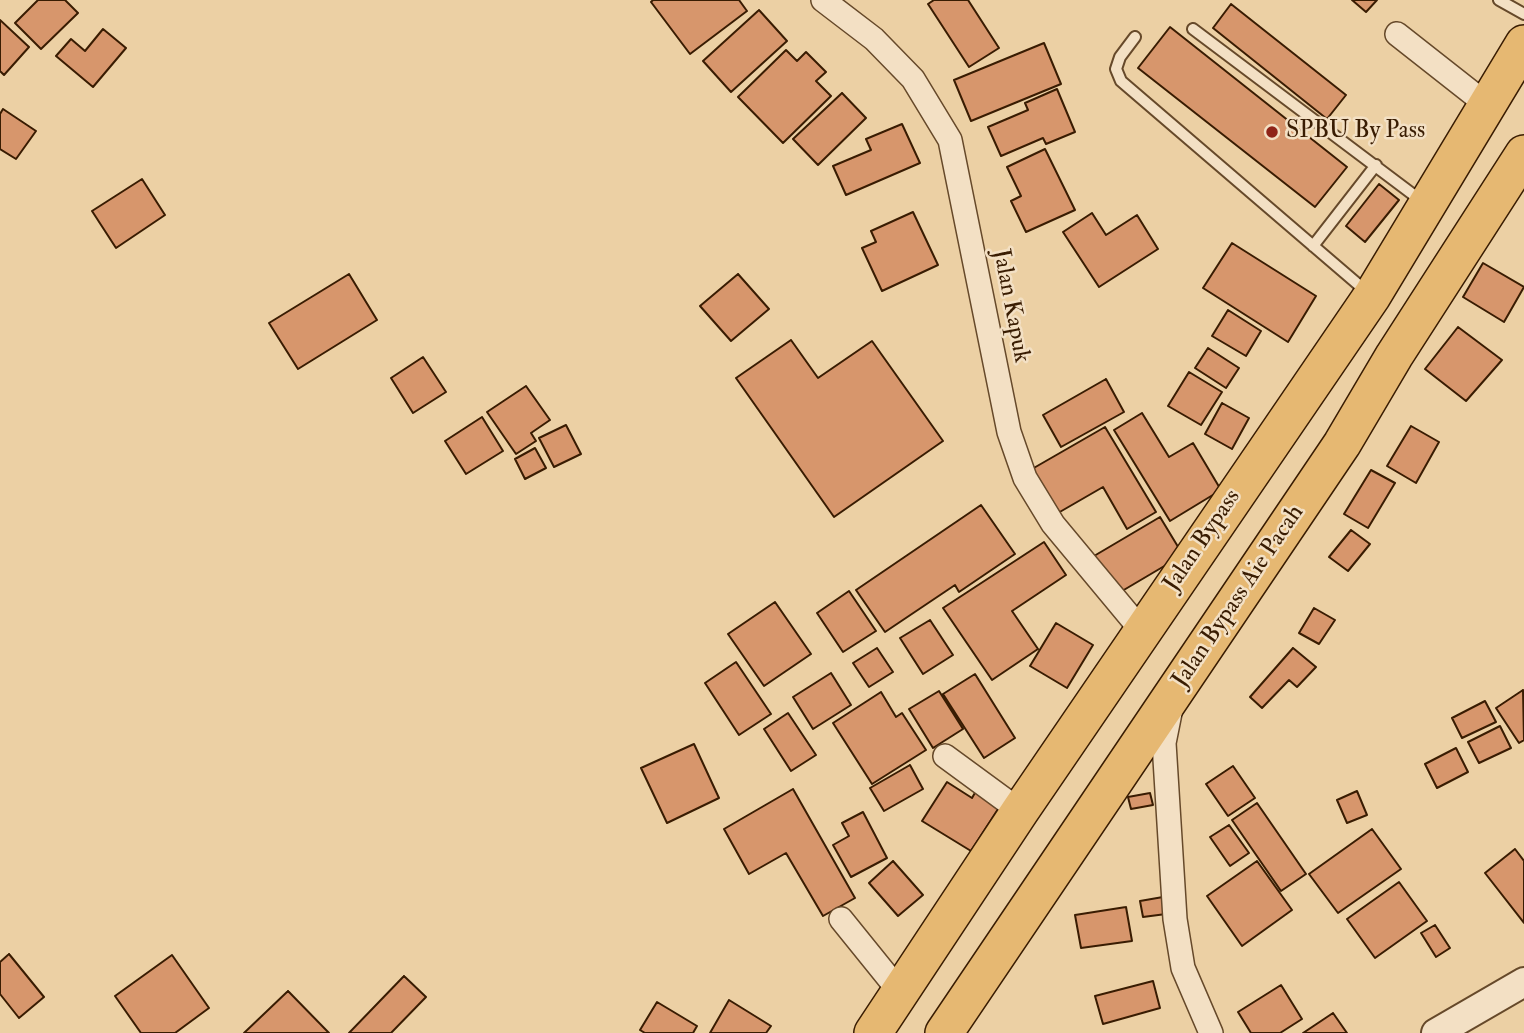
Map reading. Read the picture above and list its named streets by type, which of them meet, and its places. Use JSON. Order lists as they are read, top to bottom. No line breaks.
{"streets":{"highway":["Jalan Bypass","Jalan Bypass Aie Pacah"],"street":["Jalan Kapuk"]},"crossings":[["Jalan Kapuk","Jalan Bypass"]],"places":["SPBU By Pass"]}
